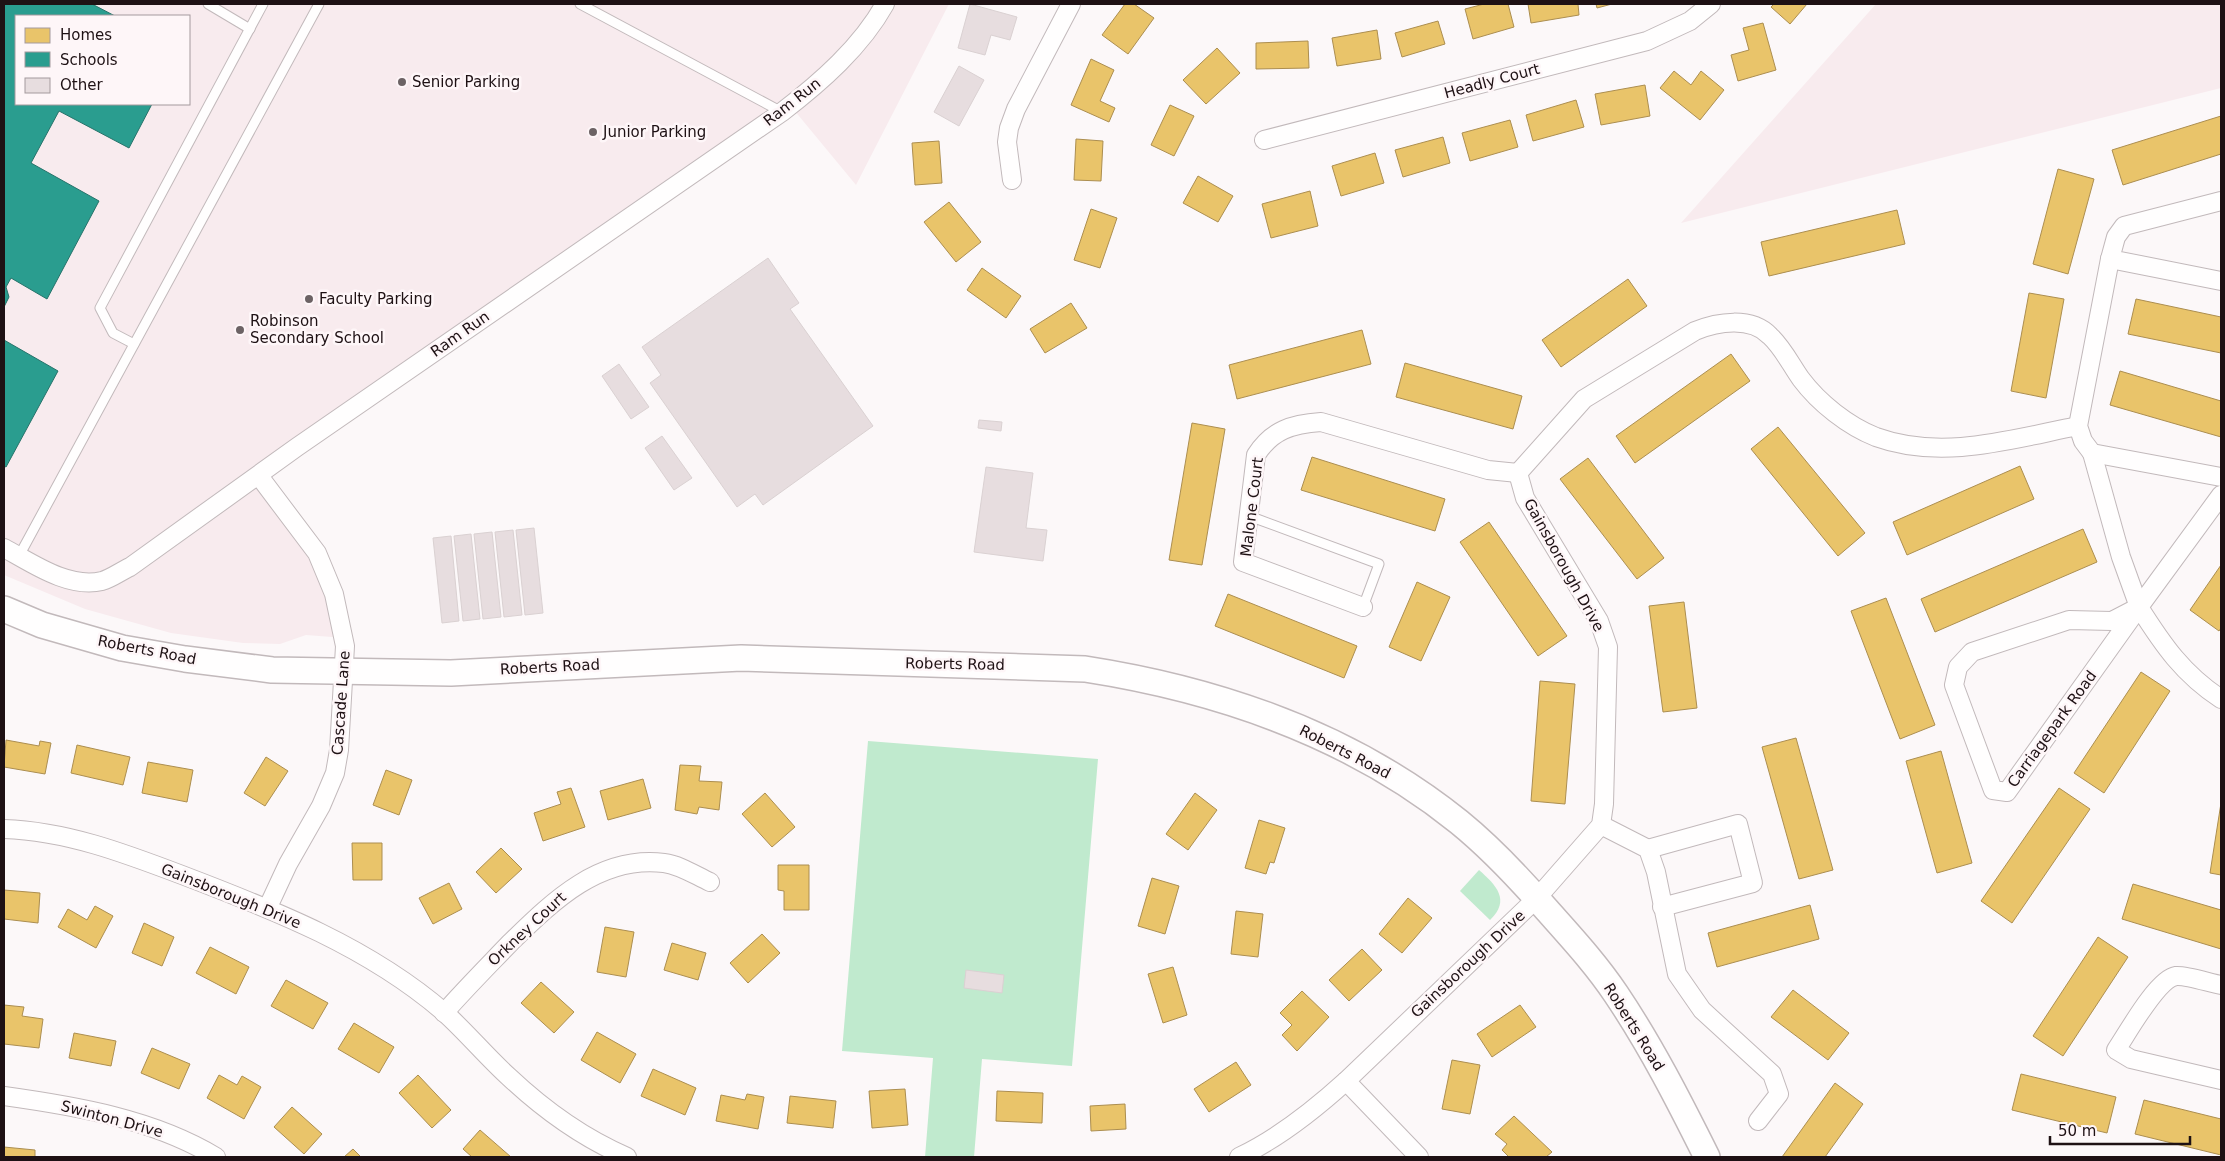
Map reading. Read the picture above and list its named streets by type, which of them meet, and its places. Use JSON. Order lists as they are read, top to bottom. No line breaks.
{"streets":{"main road":["Roberts Road"],"street":["Headly Court","Ram Run","Malone Court","Gainsborough Drive","Cascade Lane","Carriagepark Road","Orkney Court","Swinton Drive"]},"crossings":[["Ram Run","Cascade Lane"],["Malone Court","Gainsborough Drive"],["Gainsborough Drive","Roberts Road"],["Gainsborough Drive","Cascade Lane"],["Gainsborough Drive","Orkney Court"],["Roberts Road","Cascade Lane"]],"places":["Senior Parking","Junior Parking","Faculty Parking","Robinson Secondary School"],"legend":["Homes","Schools","Other"],"scale_bar":"50 m"}
